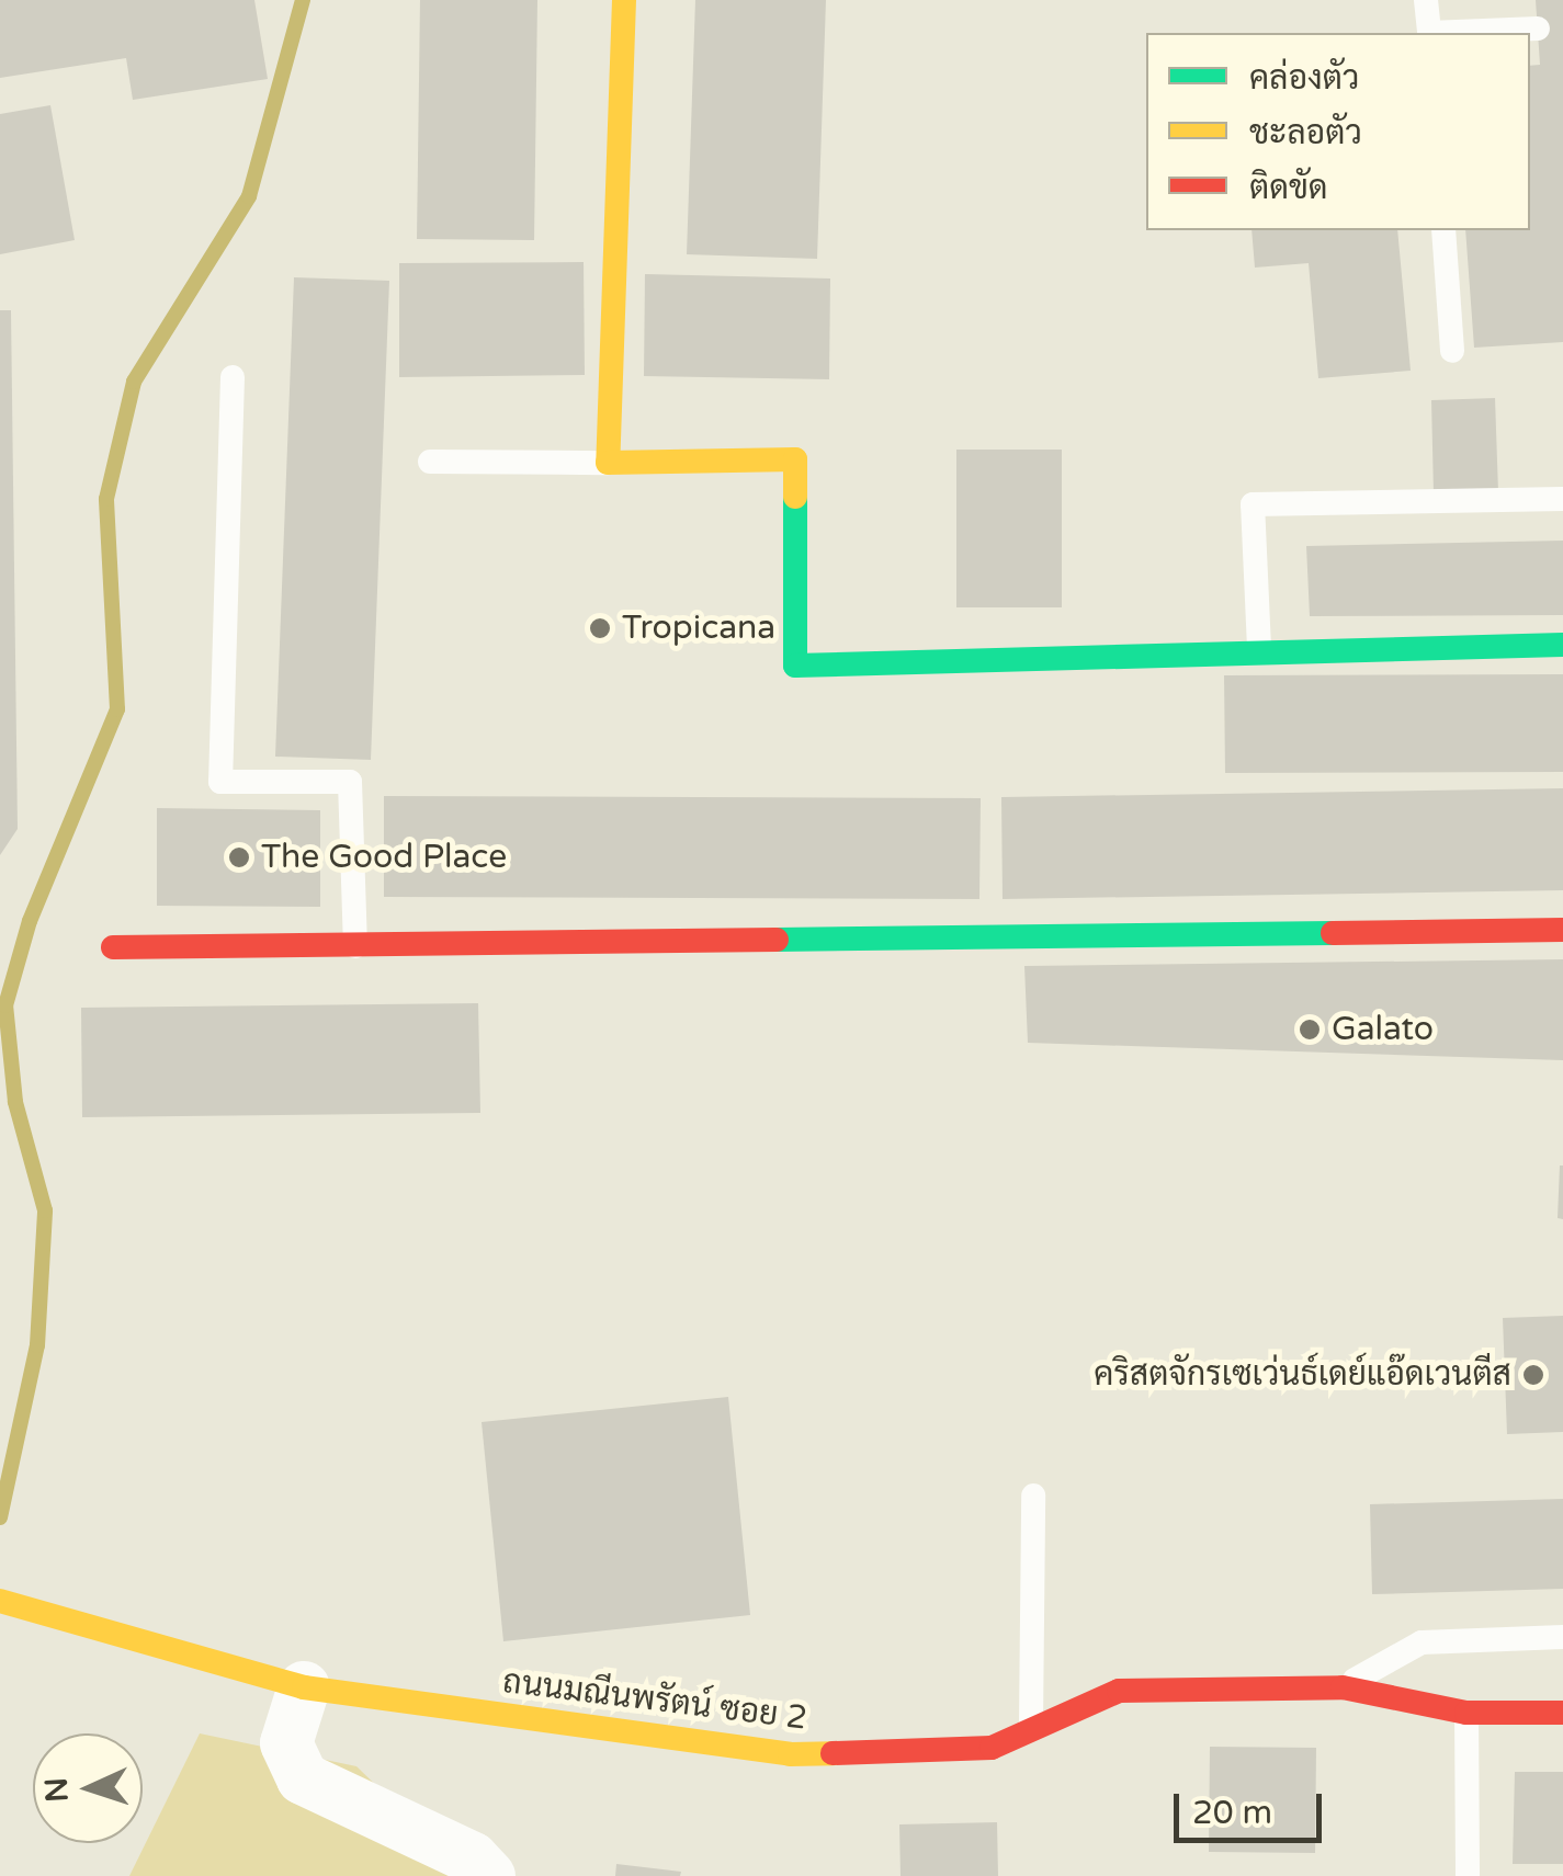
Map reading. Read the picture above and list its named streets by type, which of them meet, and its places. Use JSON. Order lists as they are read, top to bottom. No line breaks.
{"streets":{"street":["ถนนมณีนพรัตน์ ซอย 2"]},"places":["Tropicana","The Good Place","Galato","คริสตจักรเซเว่นธ์เดย์แอ๊ดเวนตีส"],"legend":["คล่องตัว","ชะลอตัว","ติดขัด"],"scale_bar":"20 m","north":"left"}
